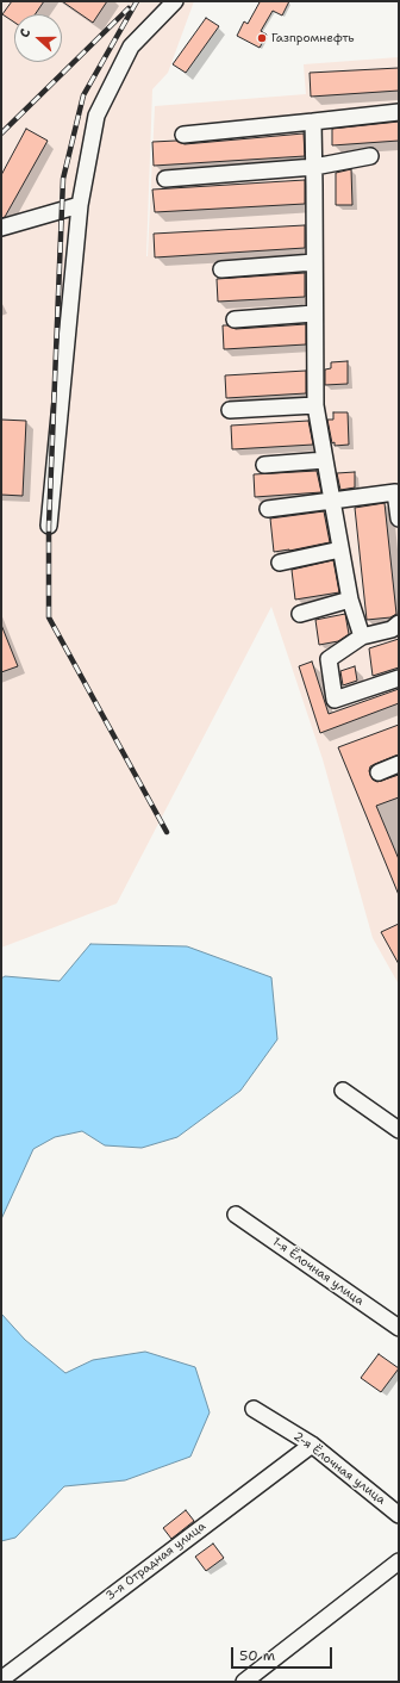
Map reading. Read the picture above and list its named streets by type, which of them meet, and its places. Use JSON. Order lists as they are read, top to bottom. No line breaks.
{"streets":{"street":["1-я Ёлочная улица","2-я Ёлочная улица","3-я Отрадная улица"]},"crossings":[["2-я Ёлочная улица","3-я Отрадная улица"]],"places":["Газпромнефть"],"scale_bar":"50 m","north":"left"}
